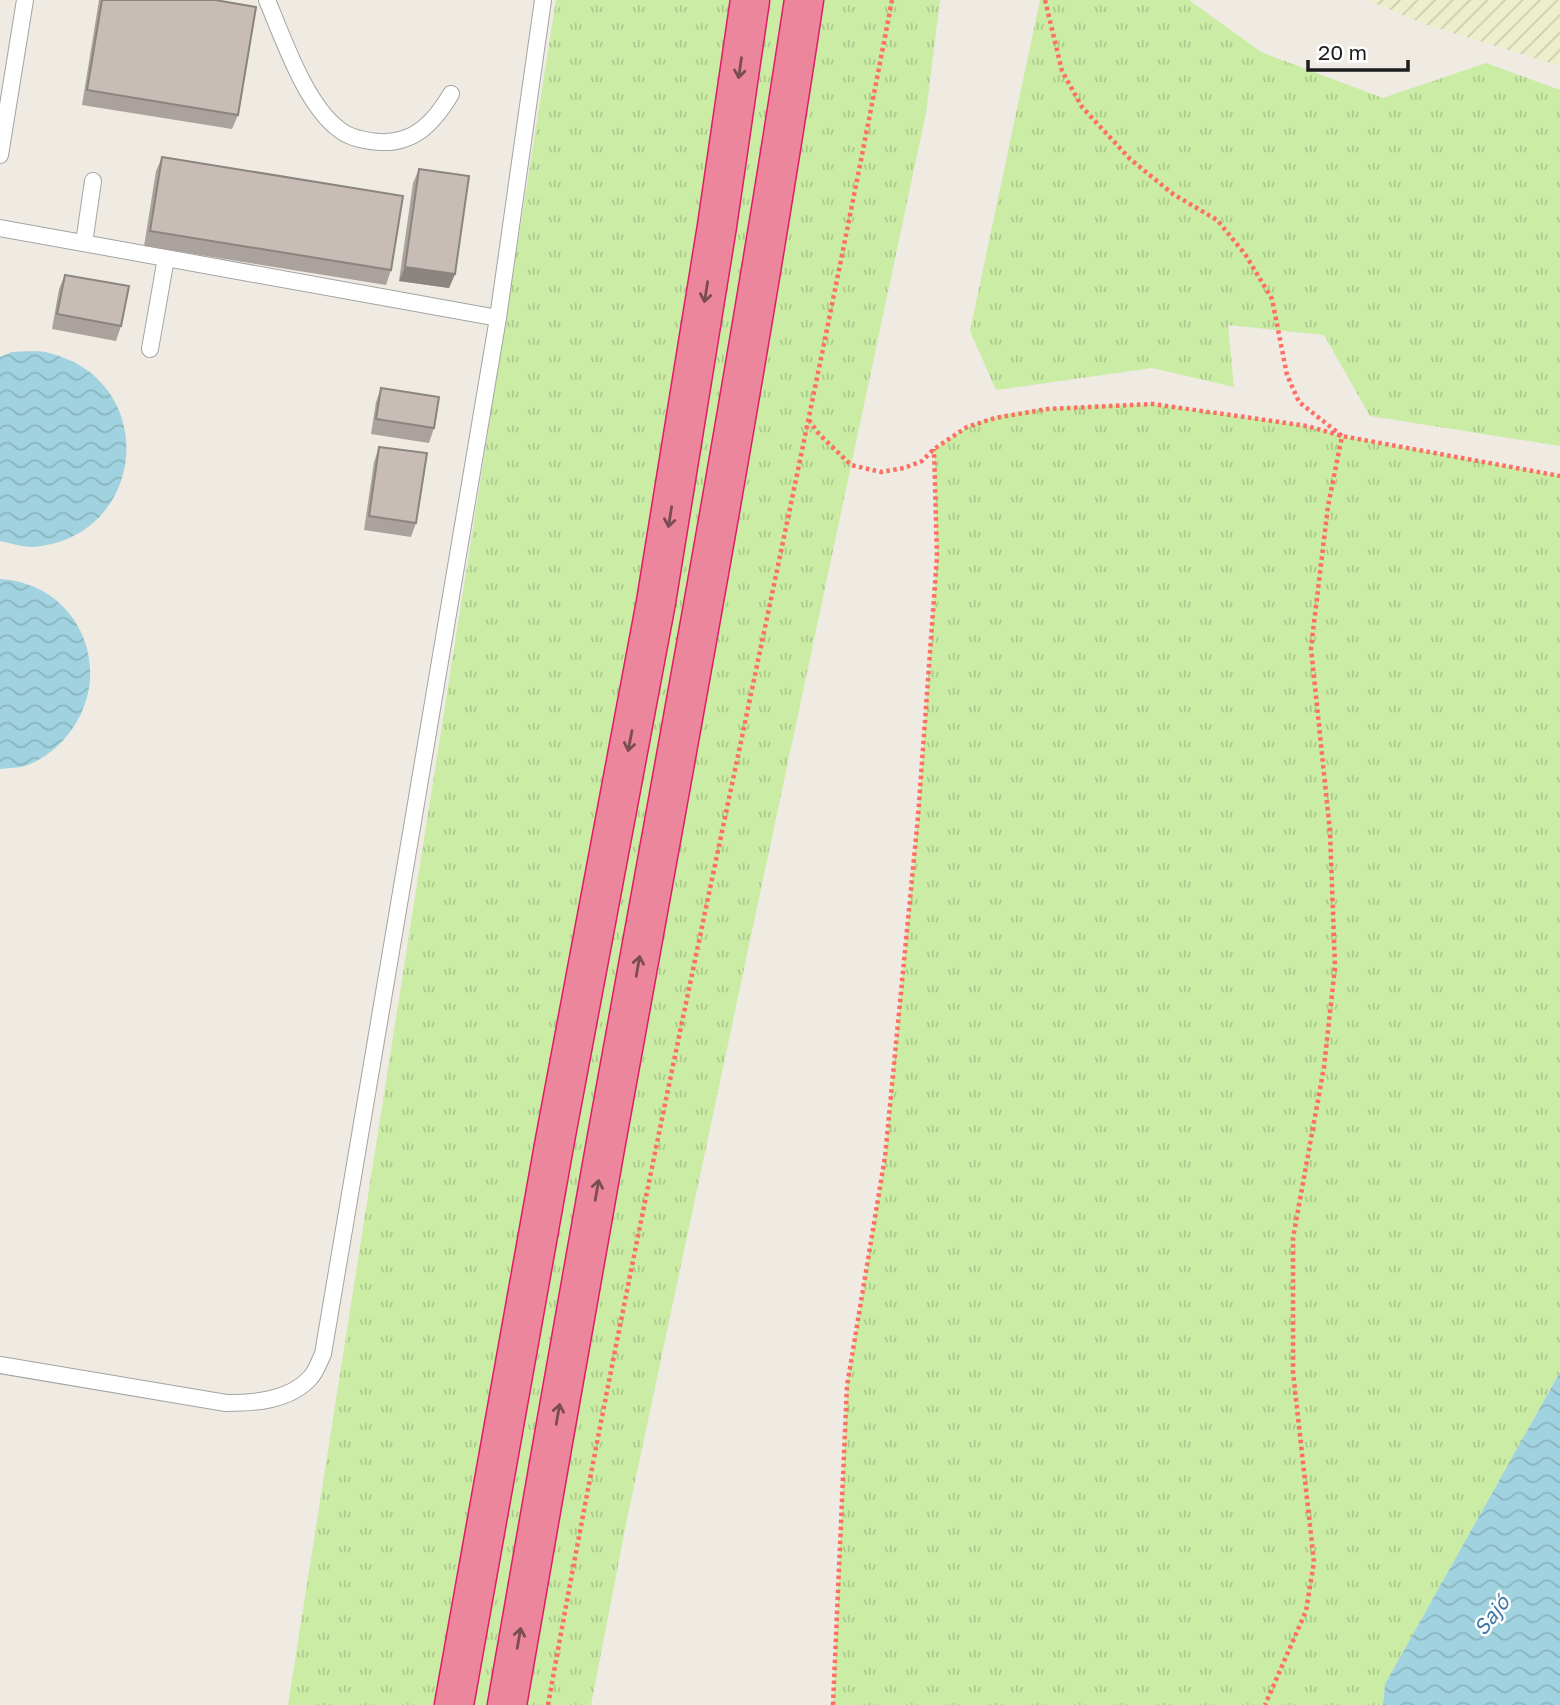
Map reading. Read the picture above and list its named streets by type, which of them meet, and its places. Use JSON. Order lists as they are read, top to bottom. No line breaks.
{"water":["Sajó"],"scale_bar":"20 m"}
